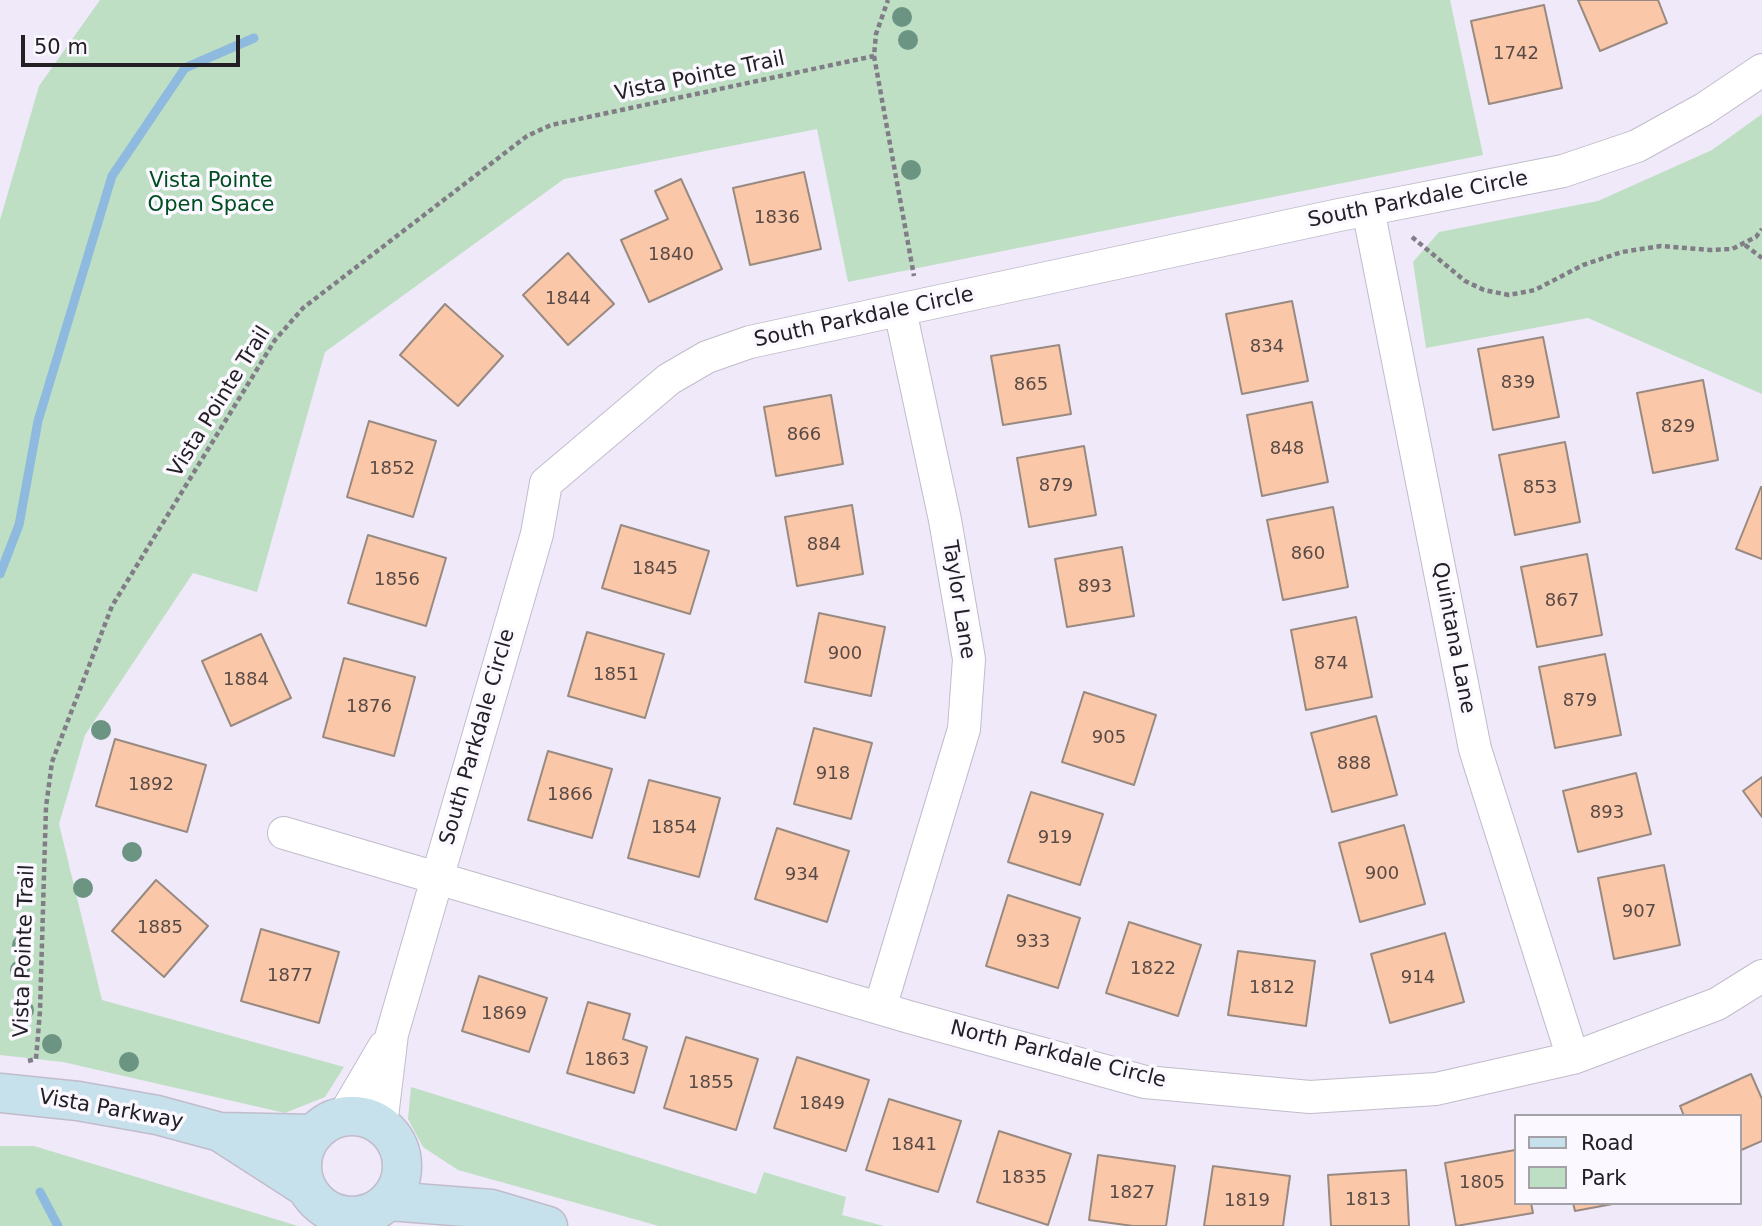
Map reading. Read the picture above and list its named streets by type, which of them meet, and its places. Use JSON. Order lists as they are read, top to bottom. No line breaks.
{"streets":{"street":["South Parkdale Circle","Taylor Lane","Quintana Lane","North Parkdale Circle","Vista Parkway"],"path":["Vista Pointe Trail"]},"crossings":[["South Parkdale Circle","Taylor Lane"],["South Parkdale Circle","Quintana Lane"],["South Parkdale Circle","North Parkdale Circle"],["South Parkdale Circle","Vista Parkway"],["Taylor Lane","North Parkdale Circle"],["Quintana Lane","North Parkdale Circle"]],"parks":["Vista Pointe Open Space"],"house_numbers":["1742","1836","1840","1844","834","839","865","829","866","848","1852","879","853","884","860","1845","1856","893","867","900","874","1851","1884","879","1876","905","888","918","1892","1866","893","1854","919","900","934","907","1885","933","1822","1877","914","1812","1869","1863","1855","1849","1841","1835","1805","1827","1813","1819"],"legend":["Road","Park"],"scale_bar":"50 m"}
